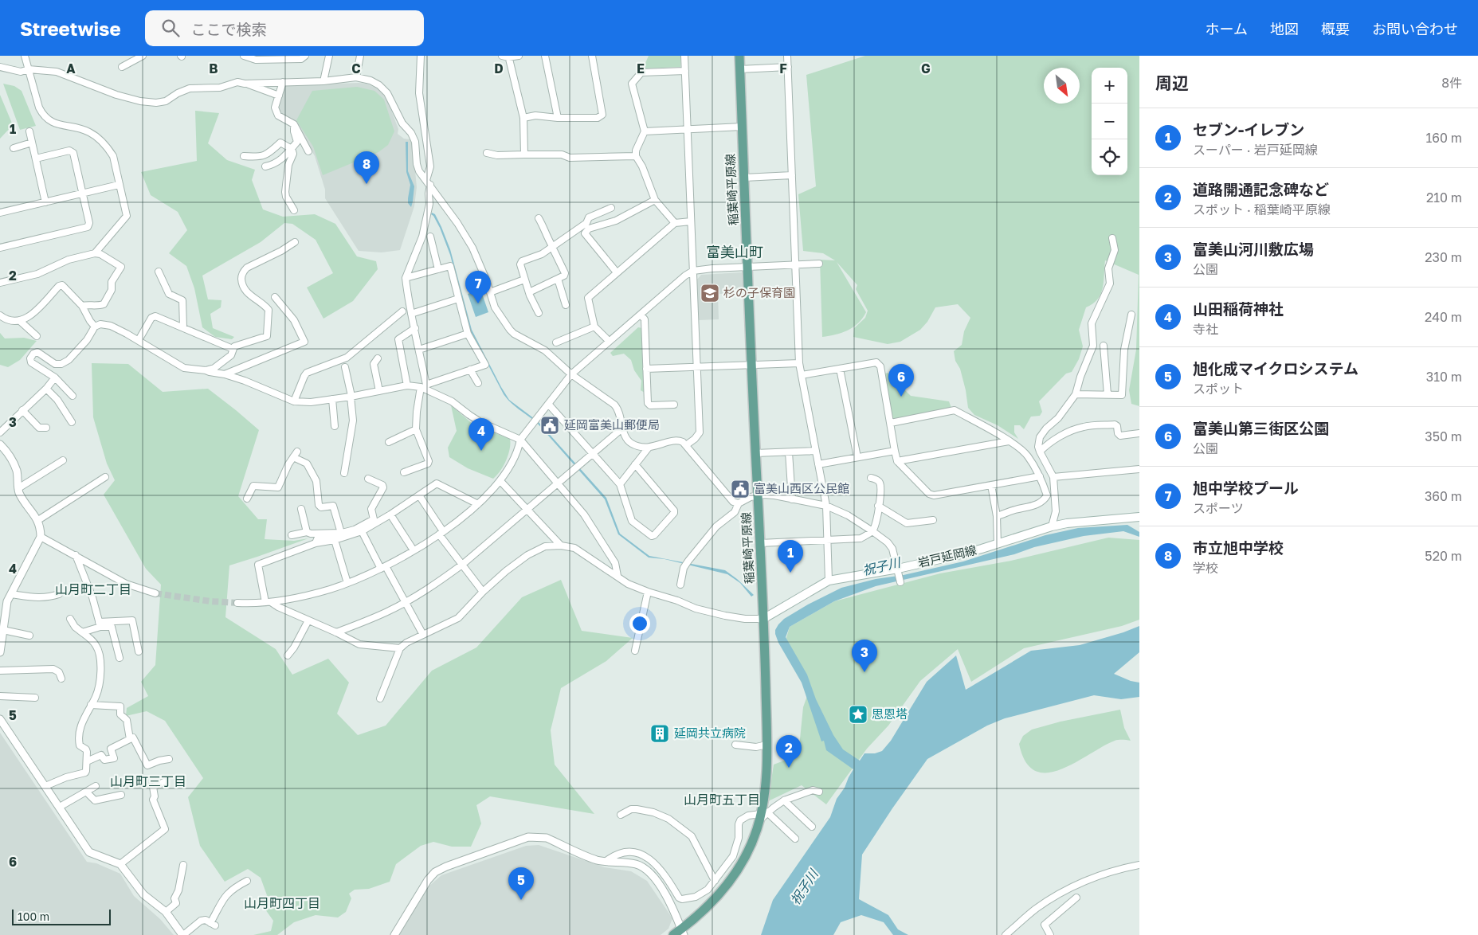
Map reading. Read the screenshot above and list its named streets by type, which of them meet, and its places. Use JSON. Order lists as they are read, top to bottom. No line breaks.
{"streets":{"main road":["稲葉崎平原線","岩戸延岡線"]},"crossings":[["稲葉崎平原線","岩戸延岡線"]],"districts":["富美山町","山月町二丁目","山月町三丁目","山月町五丁目","山月町四丁目"],"water":["祝子川"],"places":{"school or university":["杉の子保育園"],"public building":["延岡富美山郵便局","富美山西区公民館"],"place":["思恩塔"],"building":["延岡共立病院"]},"scale_bar":"100 m","north":"bottom right","page":{"header":"Streetwise","search":"ここで検索","nav":["ホーム","地図","概要","お問い合わせ"],"heading":["周辺","8件"],"map_buttons":["+","−"],"list":[{"mark":"1","name":"セブン-イレブン","note":"スーパー · 岩戸延岡線","value":"160 m"},{"mark":"2","name":"道路開通記念碑など","note":"スポット · 稲葉崎平原線","value":"210 m"},{"mark":"3","name":"富美山河川敷広場","note":"公園","value":"230 m"},{"mark":"4","name":"山田稲荷神社","note":"寺社","value":"240 m"},{"mark":"5","name":"旭化成マイクロシステム","note":"スポット","value":"310 m"},{"mark":"6","name":"富美山第三街区公園","note":"公園","value":"350 m"},{"mark":"7","name":"旭中学校プール","note":"スポーツ","value":"360 m"},{"mark":"8","name":"市立旭中学校","note":"学校","value":"520 m"}],"pins":["8","7","6","4","1","3","2","5"],"scale":"100 m"},"grid":{"columns":["A","B","C","D","E","F","G"],"rows":["1","2","3","4","5","6"]}}
